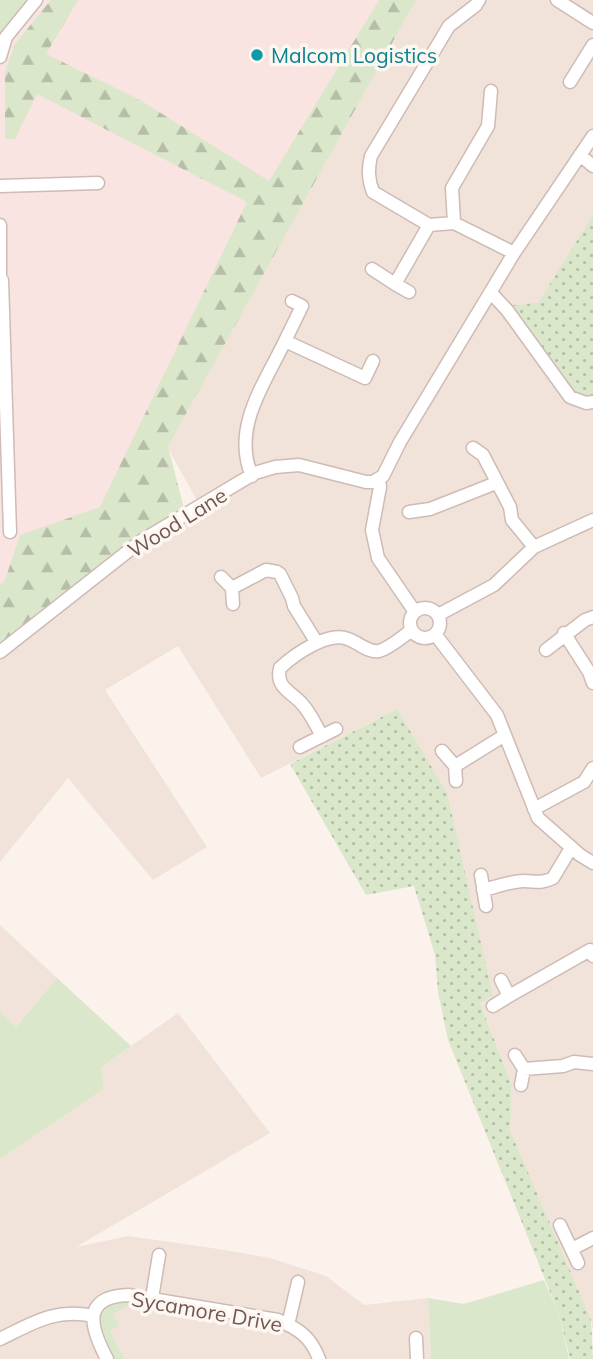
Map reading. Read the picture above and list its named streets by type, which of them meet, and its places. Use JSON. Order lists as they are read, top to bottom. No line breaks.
{"streets":{"street":["Wood Lane","Sycamore Drive"]},"places":["Malcom Logistics"]}
